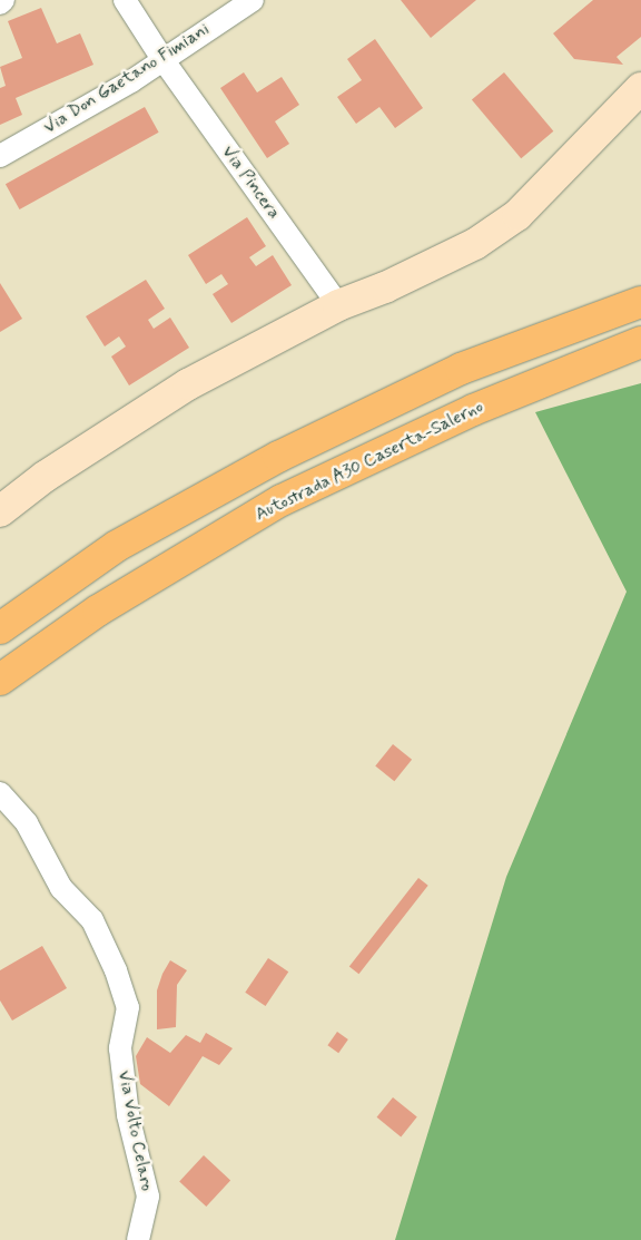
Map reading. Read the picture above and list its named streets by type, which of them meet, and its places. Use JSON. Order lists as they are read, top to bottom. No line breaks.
{"streets":{"highway":["Autostrada A30 Caserta-Salerno"],"street":["Via Don Gaetano Fimiani","Via Pincera","Via Volto Celaro"]},"crossings":[["Via Don Gaetano Fimiani","Via Pincera"]]}
